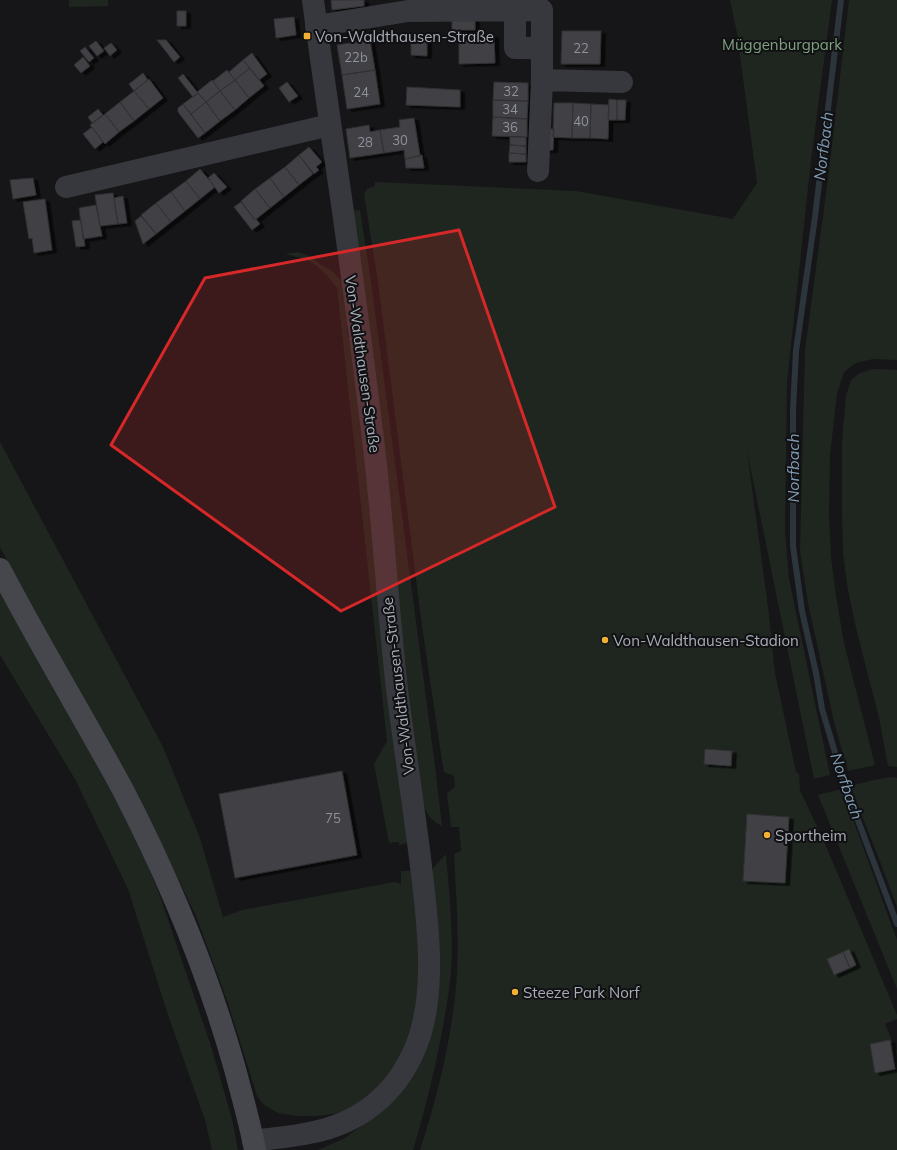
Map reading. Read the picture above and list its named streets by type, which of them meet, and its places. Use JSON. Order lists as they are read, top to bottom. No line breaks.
{"streets":{"street":["Von-Waldthausen-Straße"]},"water":["Norfbach"],"parks":["Müggenburgpark"],"places":{"transit":["Von-Waldthausen-Straße"],"other":["Von-Waldthausen-Stadion","Sportheim","Steeze Park Norf"]},"house_numbers":["22","22b","32","24","34","40","36","30","28","75"]}
